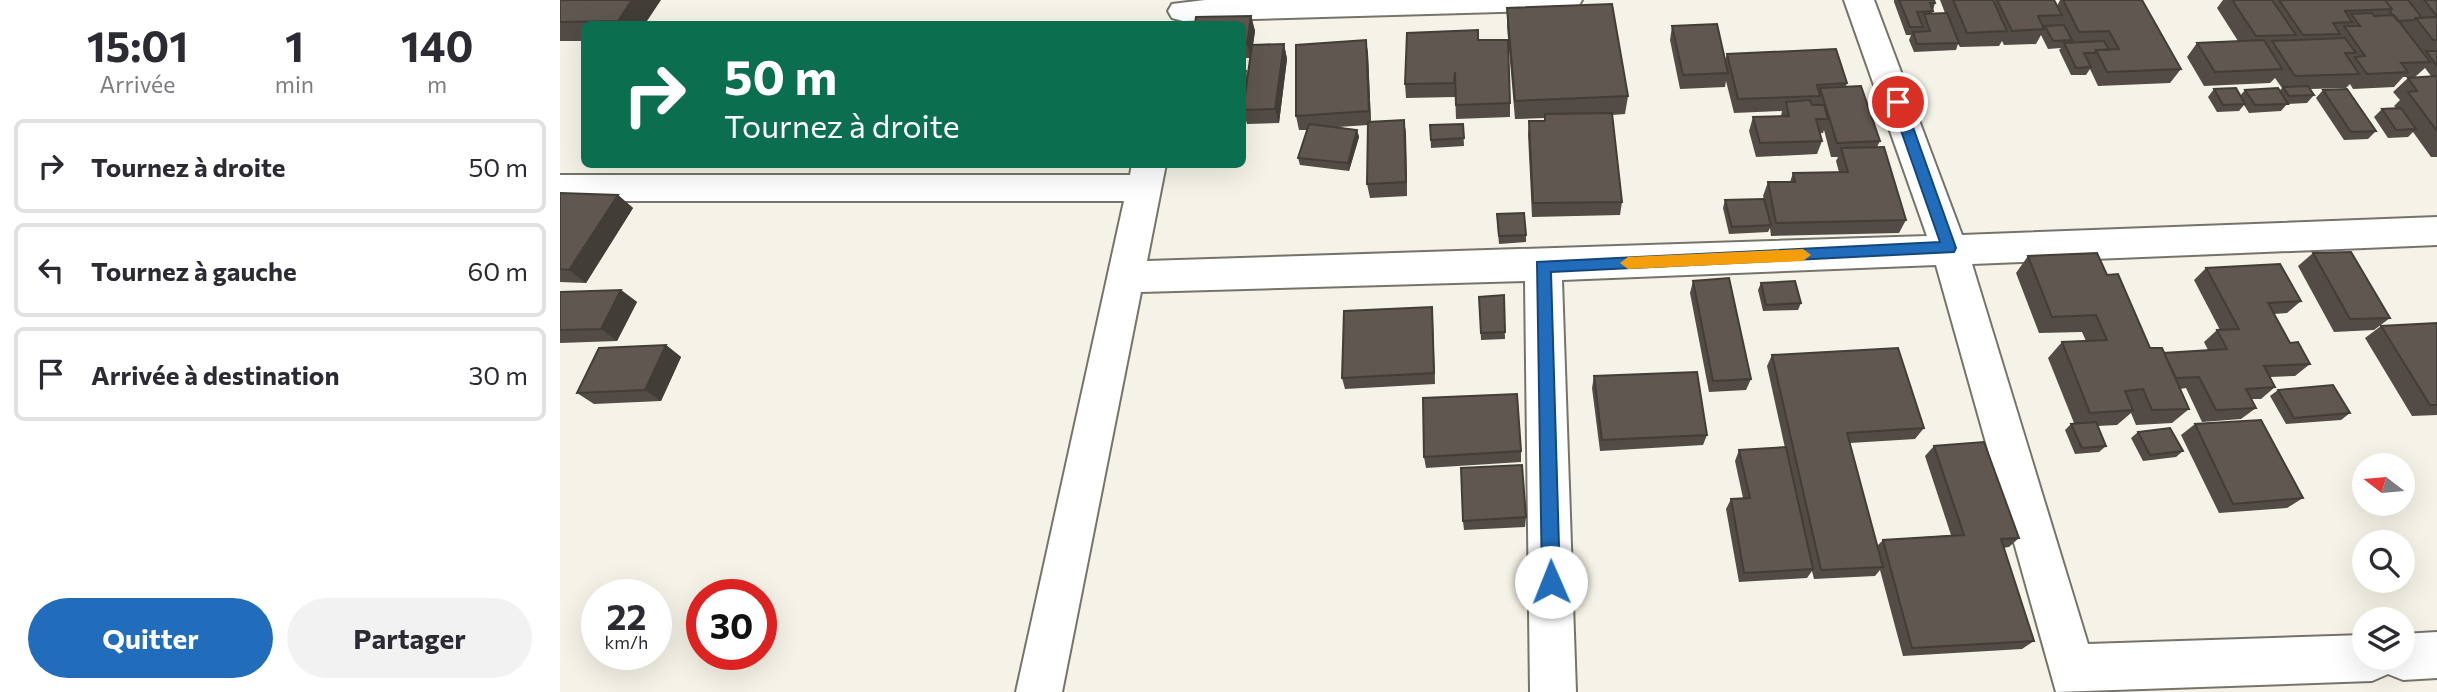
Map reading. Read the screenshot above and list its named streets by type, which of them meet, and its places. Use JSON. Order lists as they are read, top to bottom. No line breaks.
{"north":"left","page":{"eta":["15:01","Arrivée","1","min","140","m"],"turn":["50 m","Tournez à droite"],"list":[{"name":"Tournez à droite","value":"50 m"},{"name":"Tournez à gauche","value":"60 m"},{"name":"Arrivée à destination","value":"30 m"}],"speed":"22 km/h","limit":"30","buttons":["Quitter","Partager"]}}
